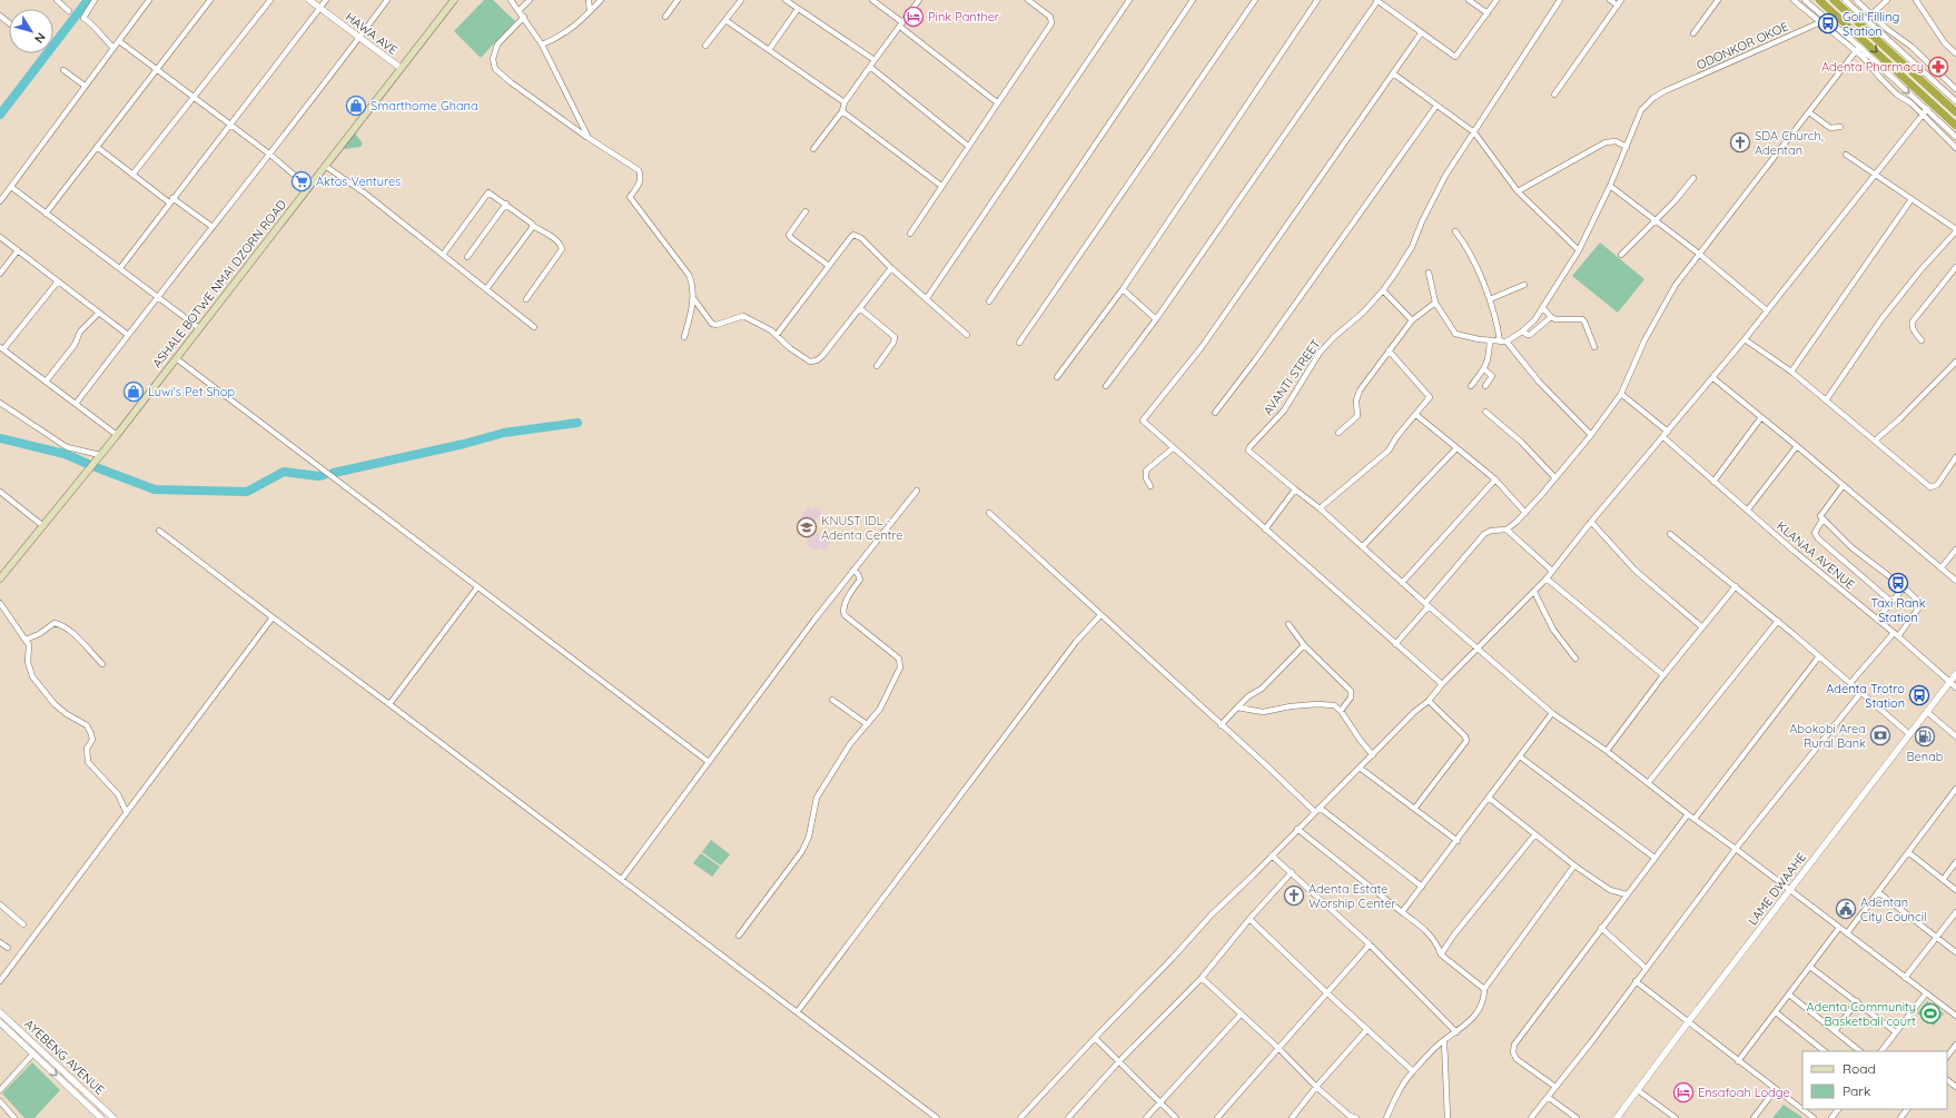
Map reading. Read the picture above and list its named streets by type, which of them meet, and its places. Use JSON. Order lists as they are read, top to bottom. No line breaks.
{"streets":{"main road":["ASHALE BOTWE NMAI DZORN ROAD"],"street":["HAWA AVE","ODONKOR OKOE","AVANTI STREET","KLANAA AVENUE","LAME DWAAHE","AYEBENG AVENUE"]},"crossings":[["HAWA AVE","ASHALE BOTWE NMAI DZORN ROAD"],["AVANTI STREET","LAME DWAAHE"],["KLANAA AVENUE","LAME DWAAHE"]],"places":{"hotel":["Pink Panther","Ensafoah Lodge"],"bus stop":["Goil Filling Station","Taxi Rank Station","Adenta Trotro Station"],"pharmacy":["Adenta Pharmacy"],"shop":["Smarthome Ghana","Luwi's Pet Shop"],"church":["SDA Church, Adentan","Adenta Estate Worship Center"],"supermarket":["Aktos Ventures"],"school or university":["KNUST IDL - Adenta Centre"],"bank":["Abokobi Area Rural Bank"],"fuel station":["Benab"],"public building":["Adentan City Council"],"sports":["Adenta Community Basketball court"]},"legend":["Road","Park"],"north":"bottom right"}
